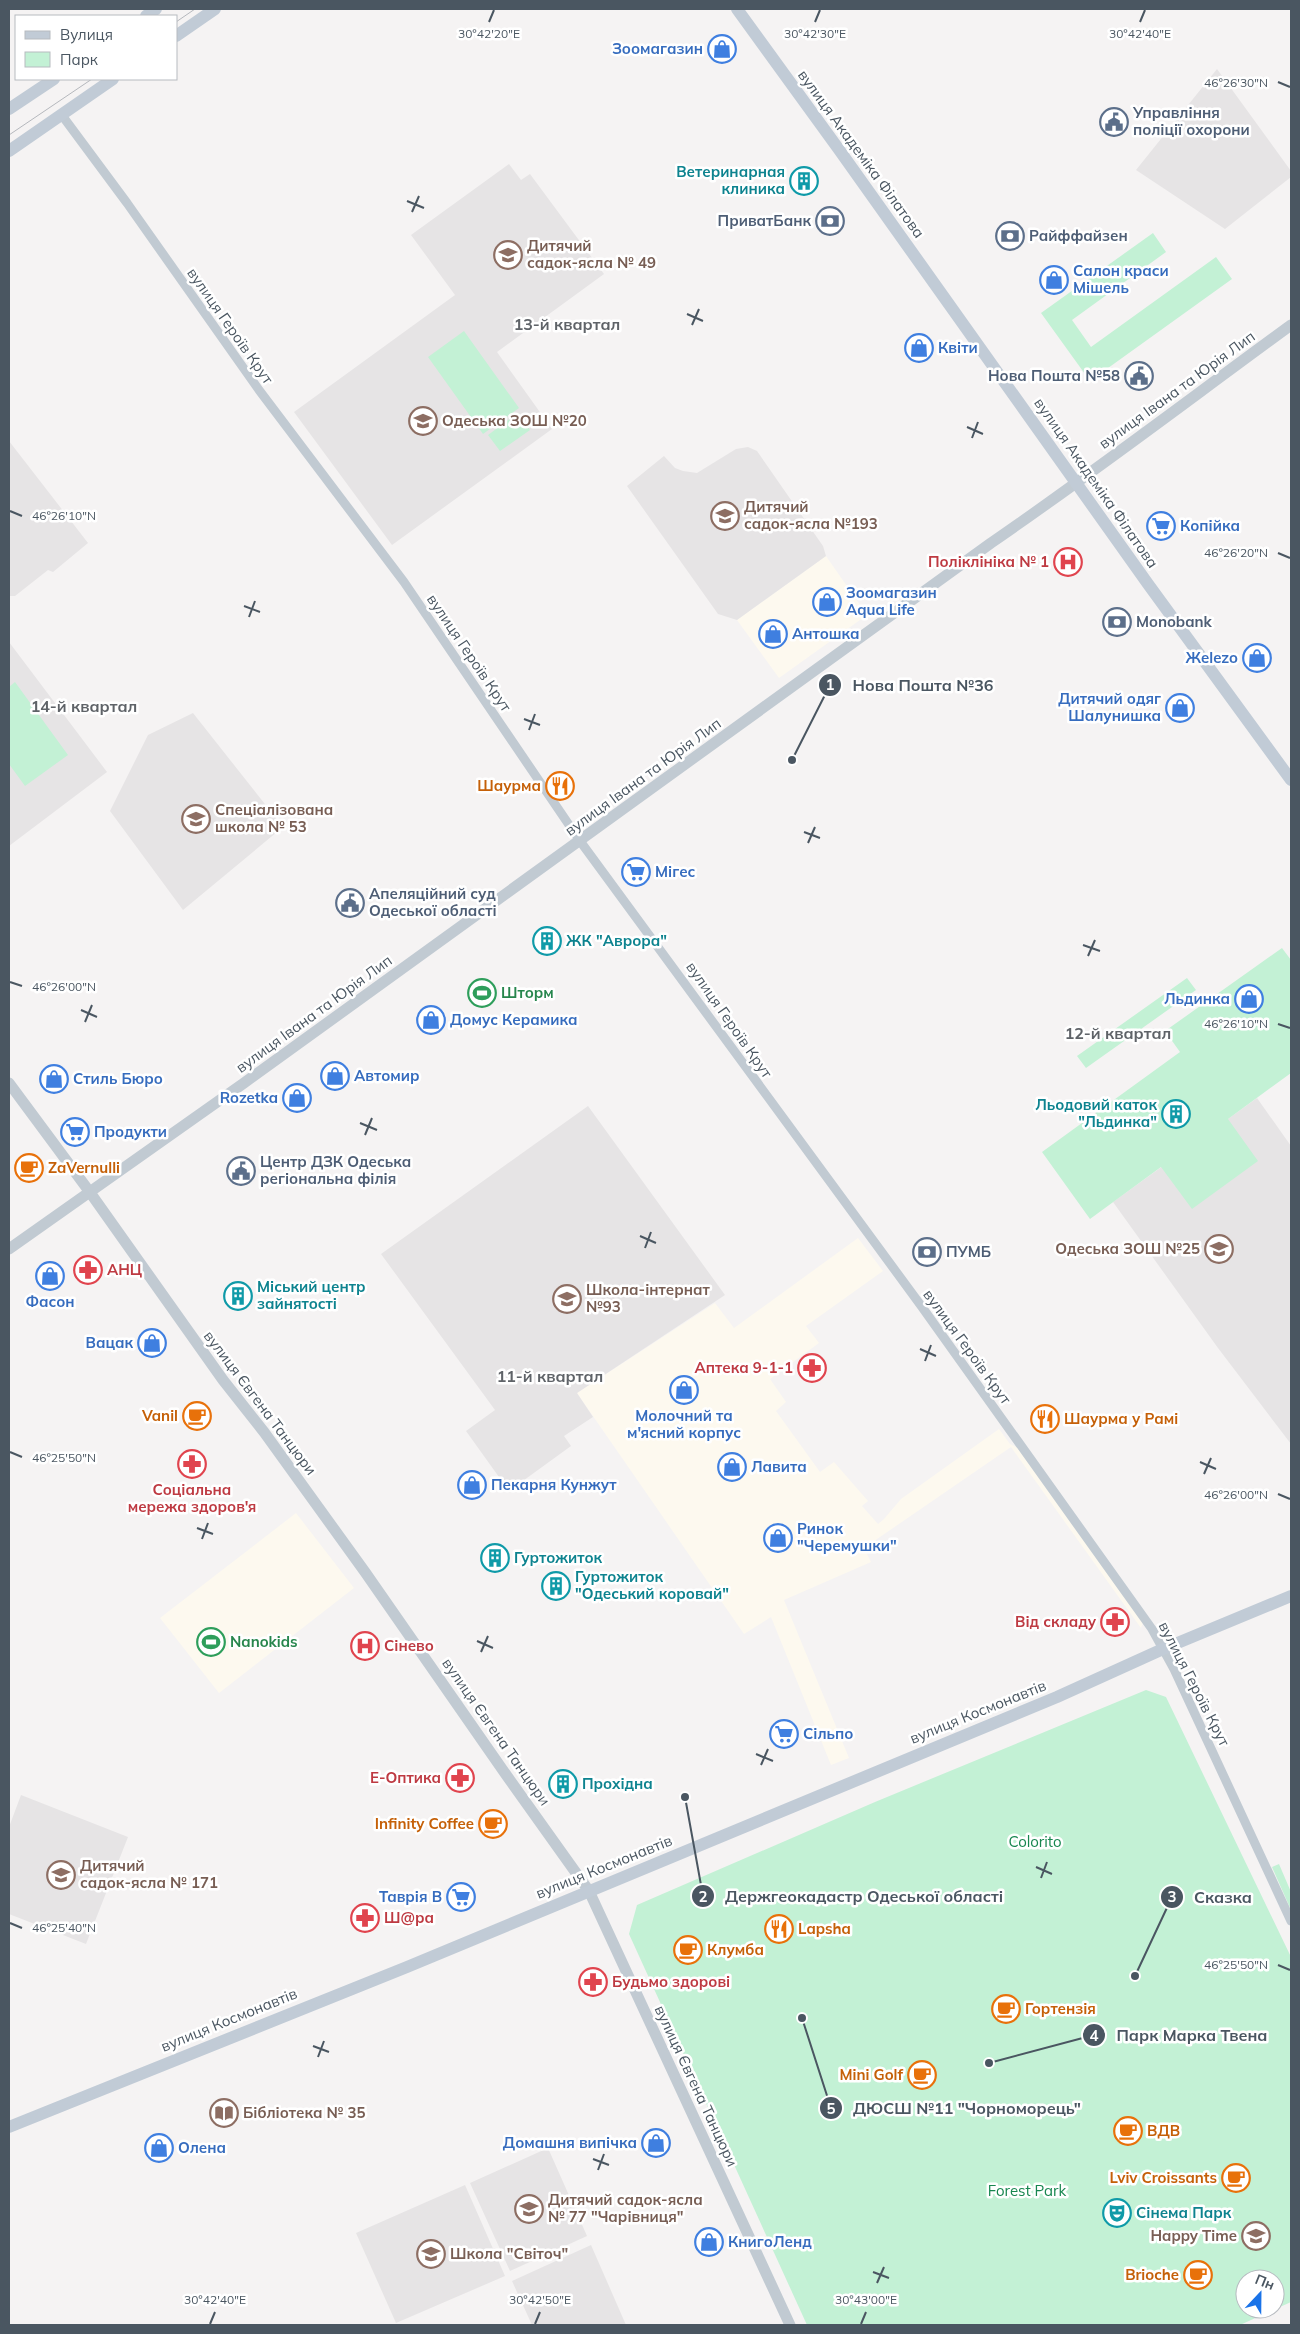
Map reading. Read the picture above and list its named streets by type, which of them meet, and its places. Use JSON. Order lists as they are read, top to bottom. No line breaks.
{"streets":{"main road":["вулиця Академіка Філатова","вулиця Космонавтів"],"street":["вулиця Героїв Крут","вулиця Івана та Юрія Лип","вулиця Євгена Танцюри"]},"crossings":[["вулиця Академіка Філатова","вулиця Івана та Юрія Лип"],["вулиця Героїв Крут","вулиця Івана та Юрія Лип"],["вулиця Героїв Крут","вулиця Космонавтів"],["вулиця Івана та Юрія Лип","вулиця Євгена Танцюри"],["вулиця Євгена Танцюри","вулиця Космонавтів"]],"districts":["13-й квартал","14-й квартал","12-й квартал","11-й квартал"],"parks":["Colorito","Forest Park"],"places":{"shop":["Зоомагазин","Салон краси Мішель","Квіти","Зоомагазин Aqua Life","Антошка","Жelezo","Дитячий одяг Шалунишка","Льдинка","Домус Керамика","Автомир","Стиль Бюро","Rozetka","Фасон","Вацак","Молочний та м'ясний корпус","Лавита","Пекарня Кунжут","Ринок \"Черемушки\"","Домашня випічка","Олена","КнигоЛенд"],"public building":["Управління поліції охорони","Нова Пошта №58","Апеляційний суд Одеської області","Центр ДЗК Одеська регіональна філія"],"building":["Ветеринарная клиника","ЖК \"Аврора\"","Льодовий каток \"Льдинка\"","Міський центр зайнятості","Гуртожиток","Гуртожиток \"Одеський коровай\"","Прохідна"],"bank":["ПриватБанк","Райффайзен","Monobank","ПУМБ"],"school or university":["Дитячий садок-ясла № 49","Одеська ЗОШ №20","Дитячий садок-ясла №193","Спеціалізована школа № 53","Одеська ЗОШ №25","Школа-інтернат №93","Дитячий садок-ясла № 171","Дитячий садок-ясла № 77 \"Чарівниця\"","Happy Time","Школа \"Світоч\""],"supermarket":["Копійка","Мігес","Продукти","Сільпо","Таврія В"],"hospital":["Поліклініка № 1","Сінево"],"other":["Нова Пошта №36","Держгеокадастр Одеської області","Сказка","ДЮСШ №11 \"Чорноморець\"","Парк Марка Твена"],"restaurant":["Шаурма","Шаурма у Рамi","Lapsha"],"sports":["Шторм","Nanokids"],"cafe":["ZaVernulli","Vanil","Infinity Coffee","Клумба","Гортензія","Mini Golf","ВДВ","Lviv Croissants","Brioche"],"pharmacy":["АНЦ","Аптека 9-1-1","Соціальна мережа здоров'я","Від складу","Е-Оптика","Ш@ра","Будьмо здорові"],"library":["Бібліотека № 35"],"theatre":["Сінема Парк"]},"legend":["Вулиця","Парк"],"north":"top","coordinates":["30°42'20\"E","30°42'30\"E","30°42'40\"E","46°26'30\"N","46°26'10\"N","46°26'20\"N","46°26'00\"N","46°25'50\"N","46°25'40\"N","30°42'50\"E","30°43'00\"E"]}
